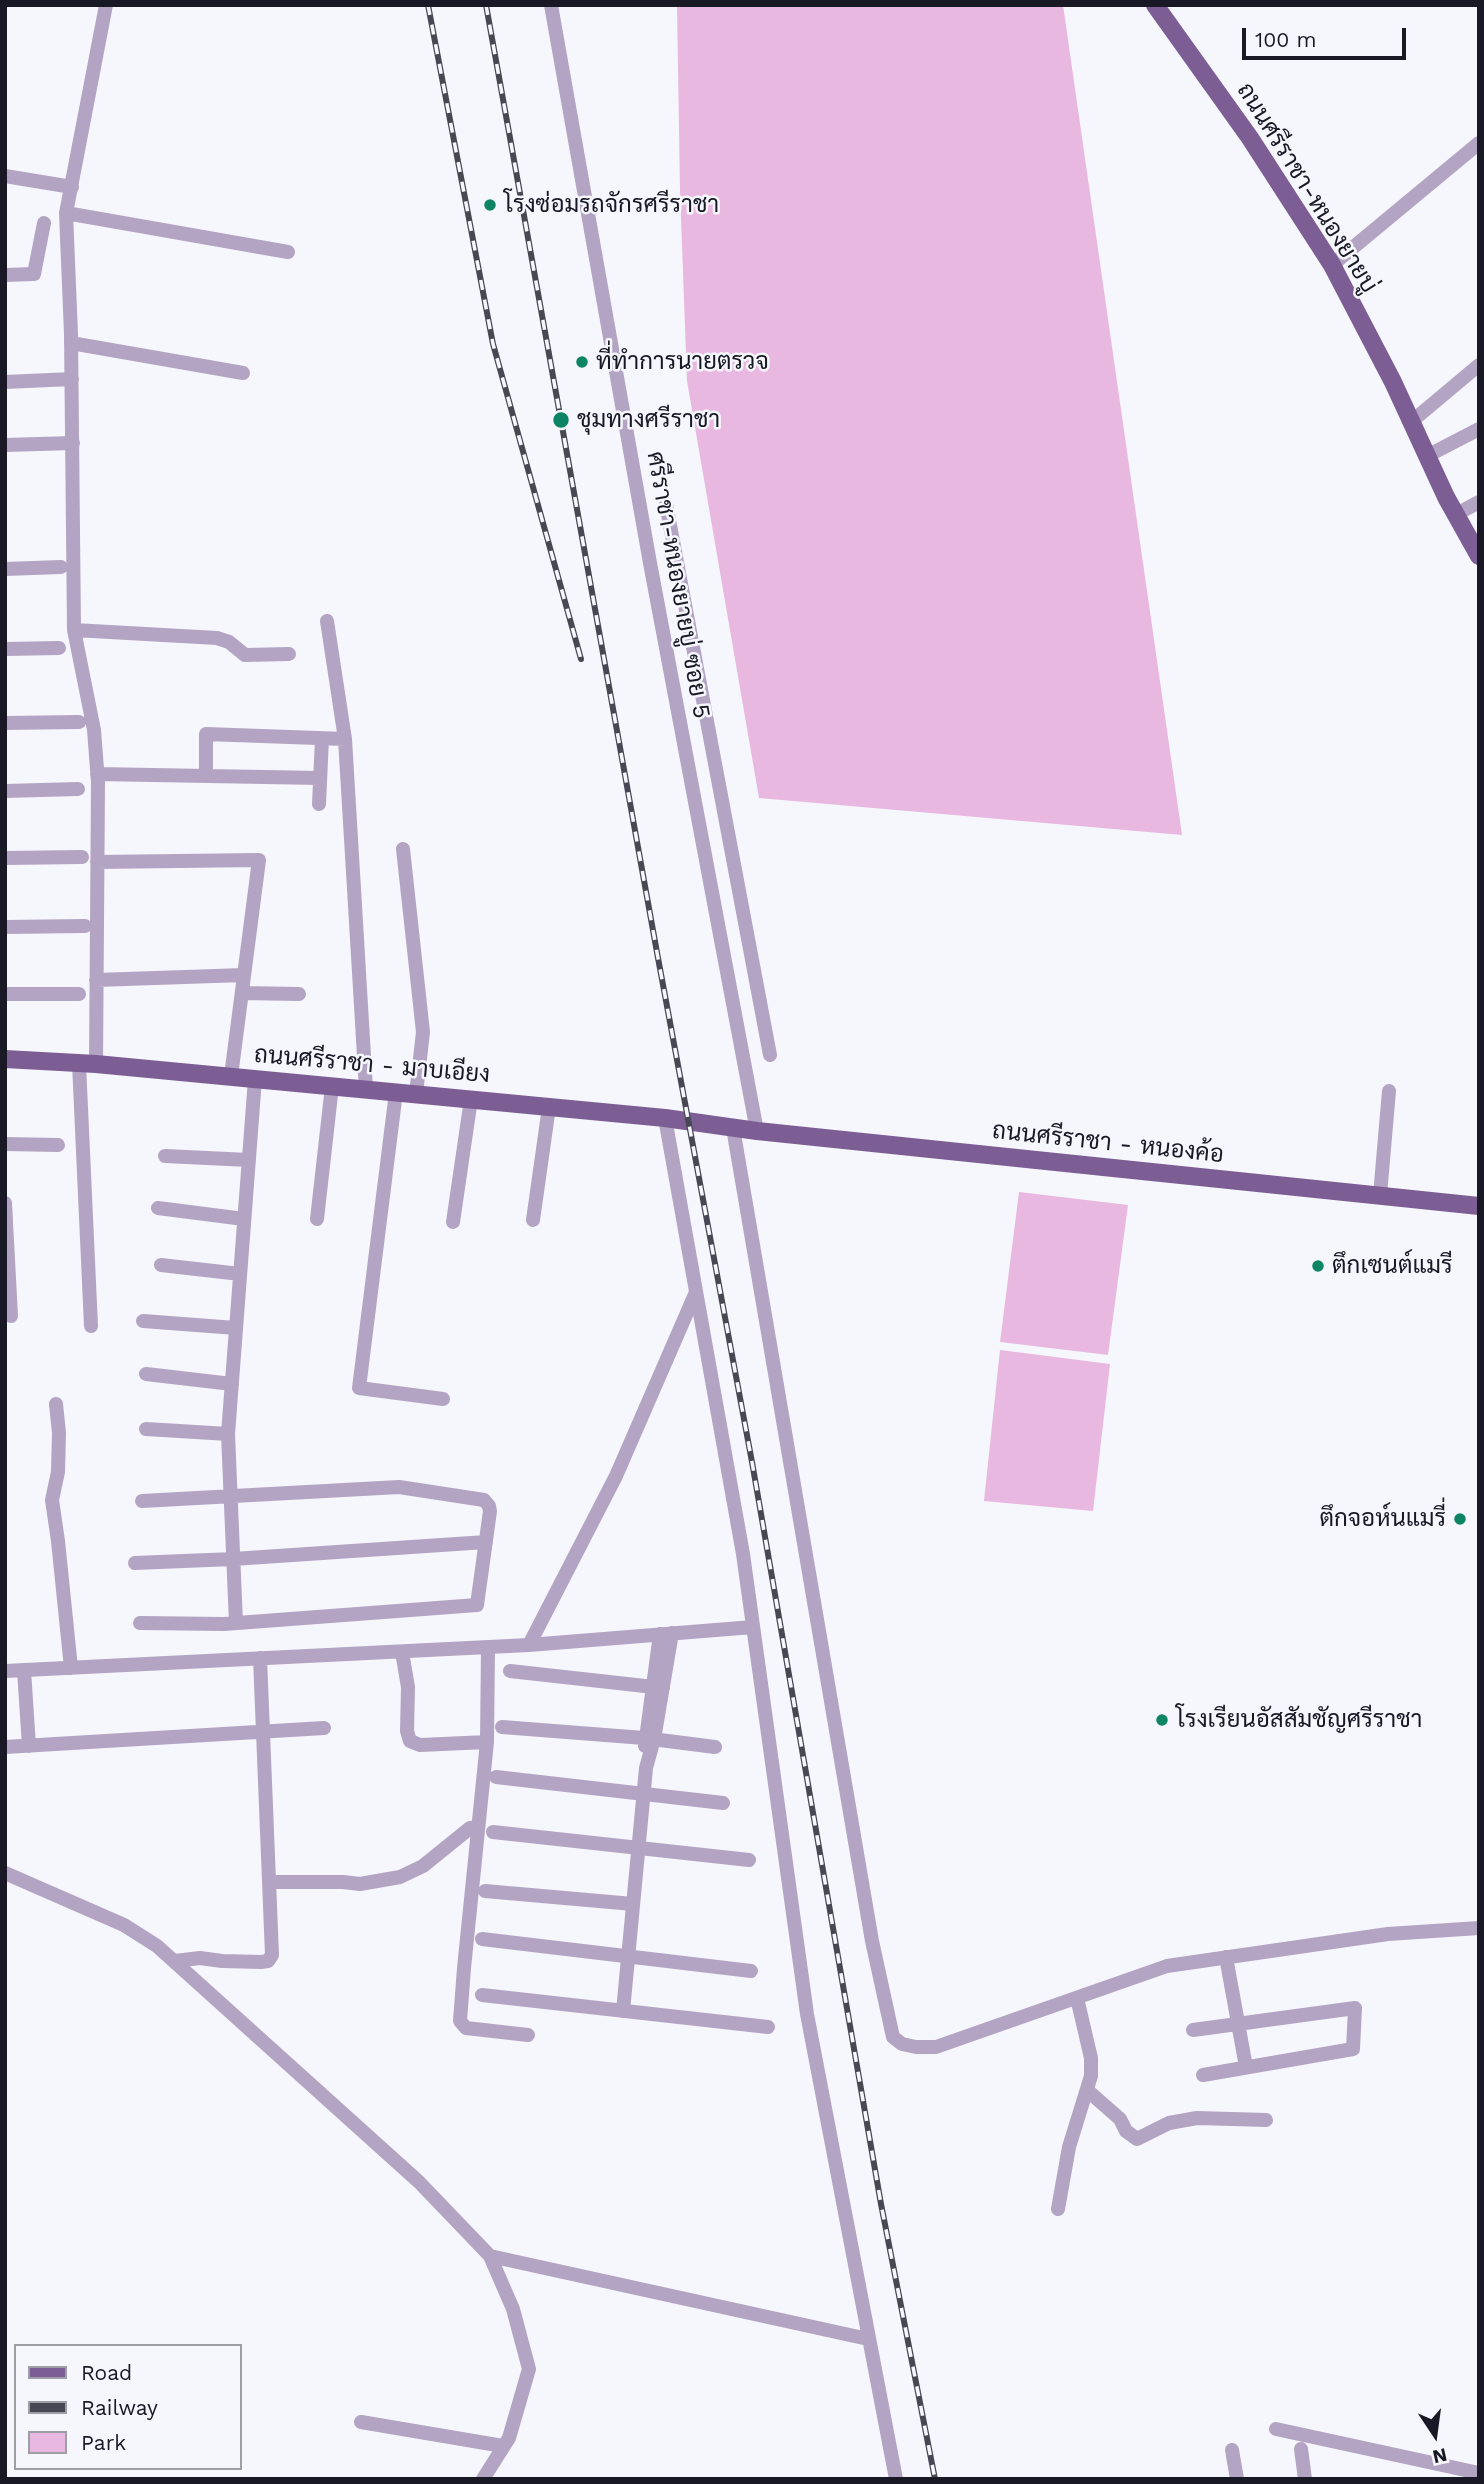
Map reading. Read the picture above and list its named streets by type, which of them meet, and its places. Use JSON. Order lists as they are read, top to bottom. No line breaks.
{"streets":{"main road":["ถนนศรีราชา-หนองยายบู่","ถนนศรีราชา - มาบเอียง","ถนนศรีราชา - หนองค้อ"],"street":["ศรีราชา-หนองยายบู่ ซอย 5"]},"crossings":[["ศรีราชา-หนองยายบู่ ซอย 5","ถนนศรีราชา - หนองค้อ"],["ถนนศรีราชา - มาบเอียง","ถนนศรีราชา - หนองค้อ"]],"places":["โรงซ่อมรถจักรศรีราชา","ที่ทำการนายตรวจ","ชุมทางศรีราชา","ตึกเซนต์แมรี","ตึกจอห์นแมรี่","โรงเรียนอัสสัมชัญศรีราชา"],"legend":["Road","Railway","Park"],"scale_bar":"100 m","north":"bottom"}
